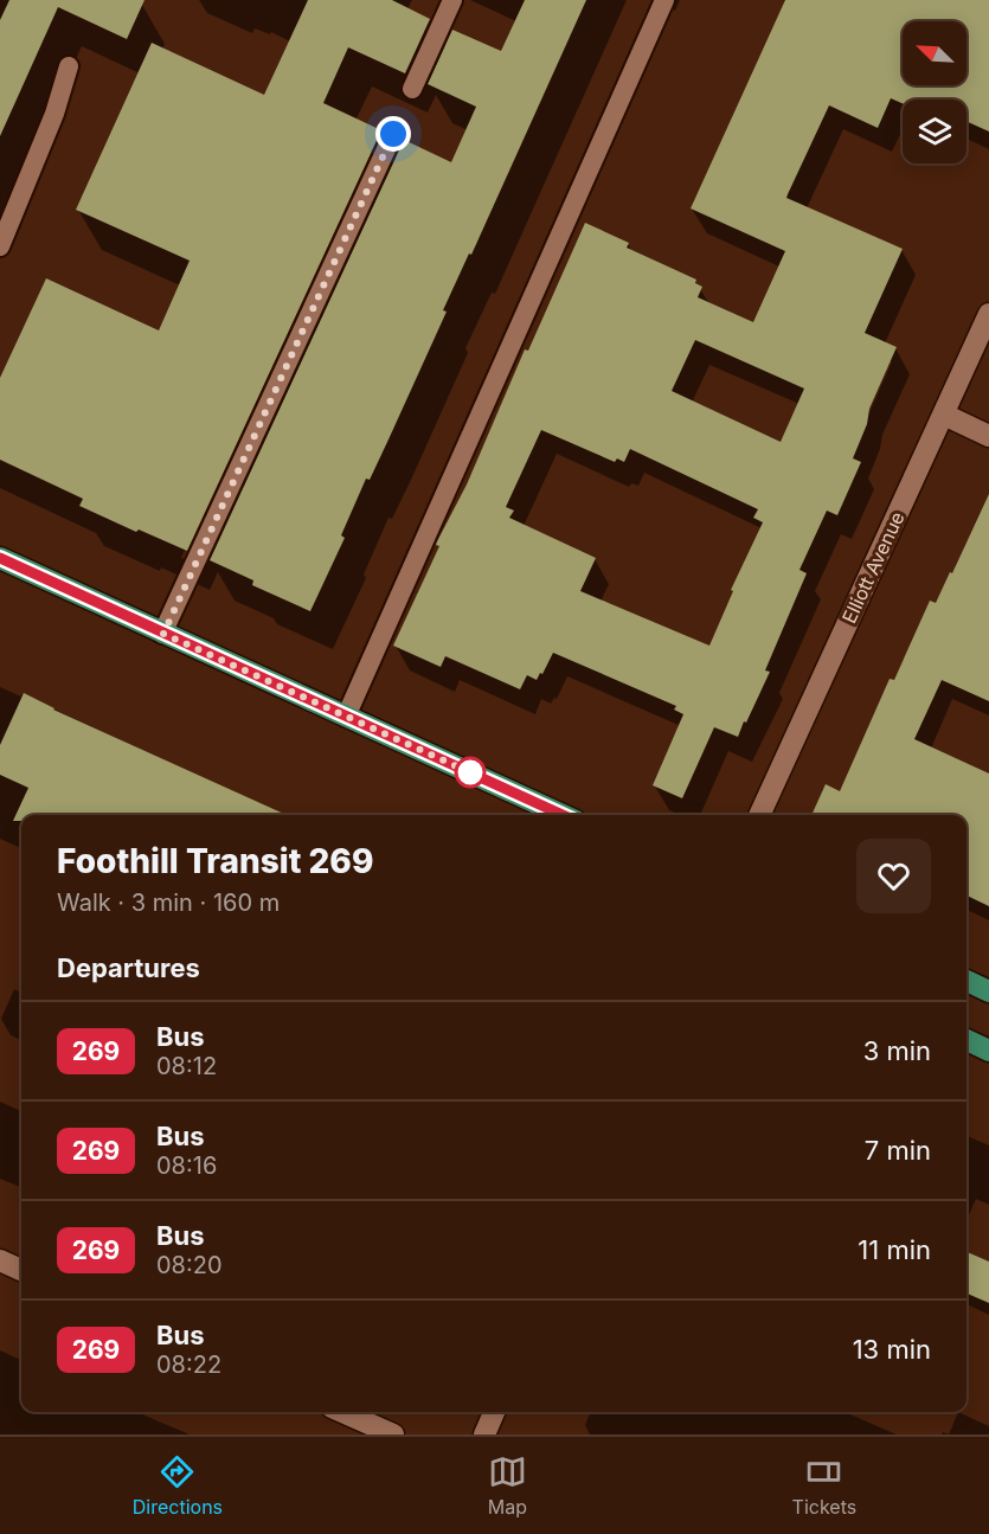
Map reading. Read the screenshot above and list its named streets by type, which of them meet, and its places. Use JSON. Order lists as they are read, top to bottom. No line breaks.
{"streets":{"street":["Elliott Avenue"]},"lines":["bus line 269"],"north":"top left","page":{"heading":[["Foothill Transit 269","Walk · 3 min · 160 m"],"Departures"],"list":[{"mark":"269","name":"Bus","note":"08:12","value":"3 min"},{"mark":"269","name":"Bus","note":"08:16","value":"7 min"},{"mark":"269","name":"Bus","note":"08:20","value":"11 min"},{"mark":"269","name":"Bus","note":"08:22","value":"13 min"}],"tabs":["Directions","Map","Tickets"]}}
